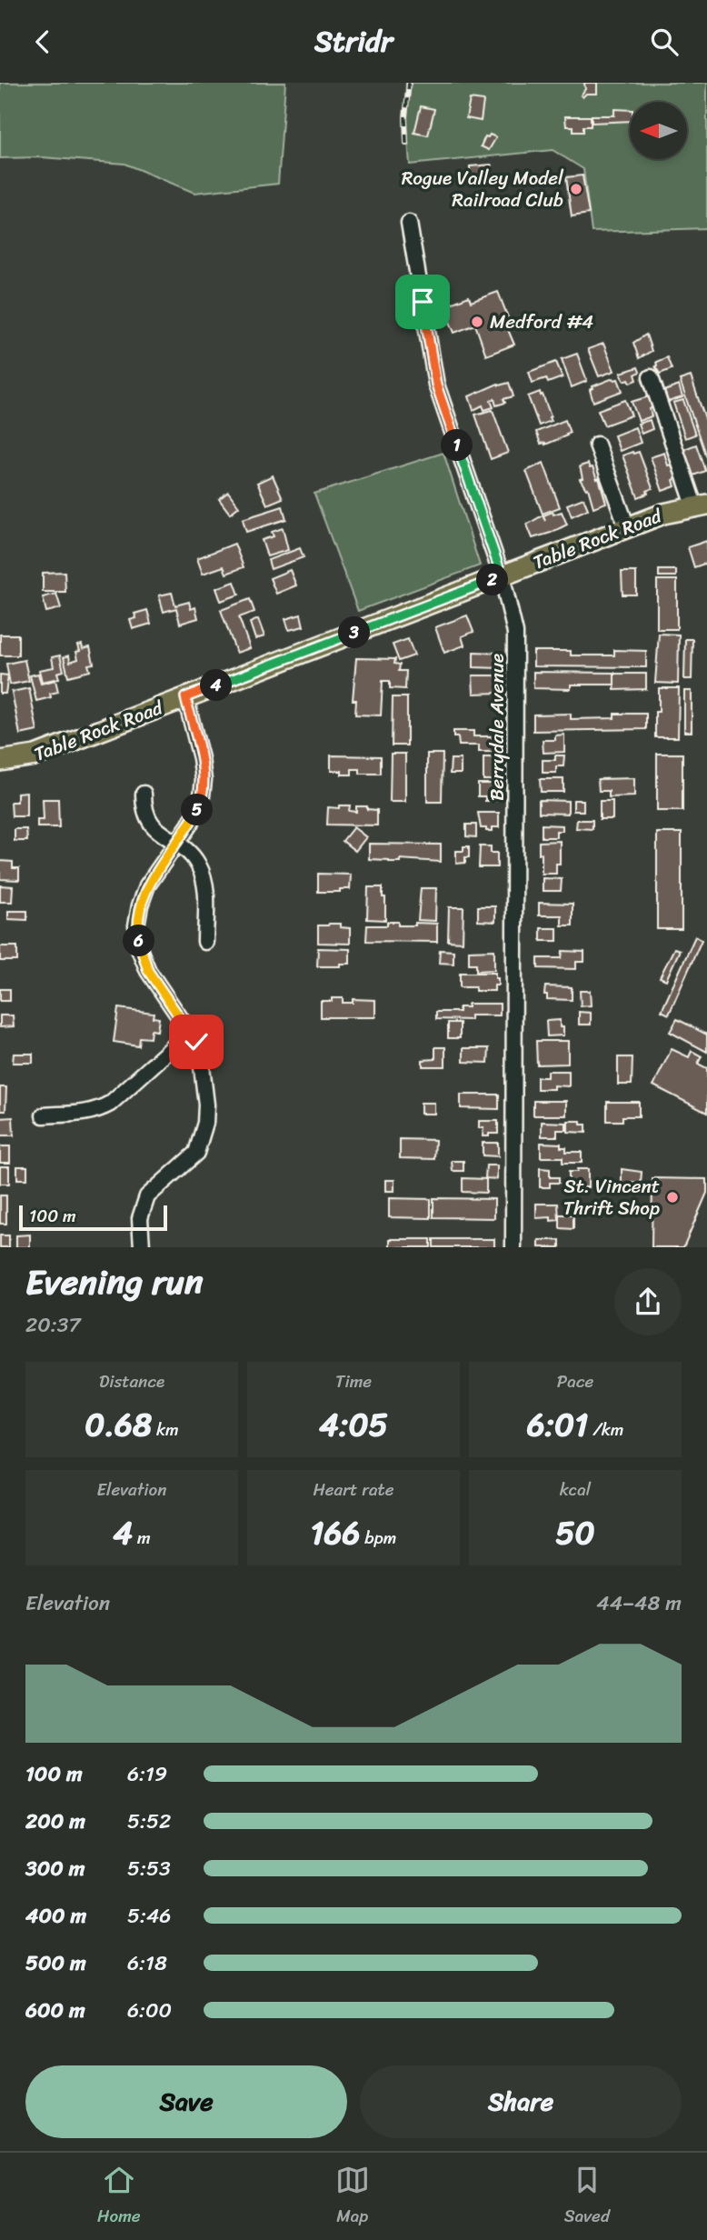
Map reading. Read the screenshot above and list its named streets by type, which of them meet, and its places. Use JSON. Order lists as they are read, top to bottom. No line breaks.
{"streets":{"main road":["Table Rock Road"],"street":["Berrydale Avenue"]},"crossings":[["Table Rock Road","Berrydale Avenue"]],"places":["Rogue Valley Model Railroad Club","Medford #4","St. Vincent Thrift Shop"],"scale_bar":"100 m","north":"left","page":{"header":"Stridr","pins":["1","2","3","4","5","6"],"scale":"100 m","heading":["Evening run","20:37"],"stats":[["Distance","0.68 km"],["Time","4:05"],["Pace","6:01 /km"],["Elevation","4 m"],["Heart rate","166 bpm"],["kcal","50"]],"chart":["Elevation","44–48 m"],"list":[{"name":"100 m","note":"6:19"},{"name":"200 m","note":"5:52"},{"name":"300 m","note":"5:53"},{"name":"400 m","note":"5:46"},{"name":"500 m","note":"6:18"},{"name":"600 m","note":"6:00"}],"buttons":["Save","Share"],"tabs":["Home","Map","Saved"]}}
